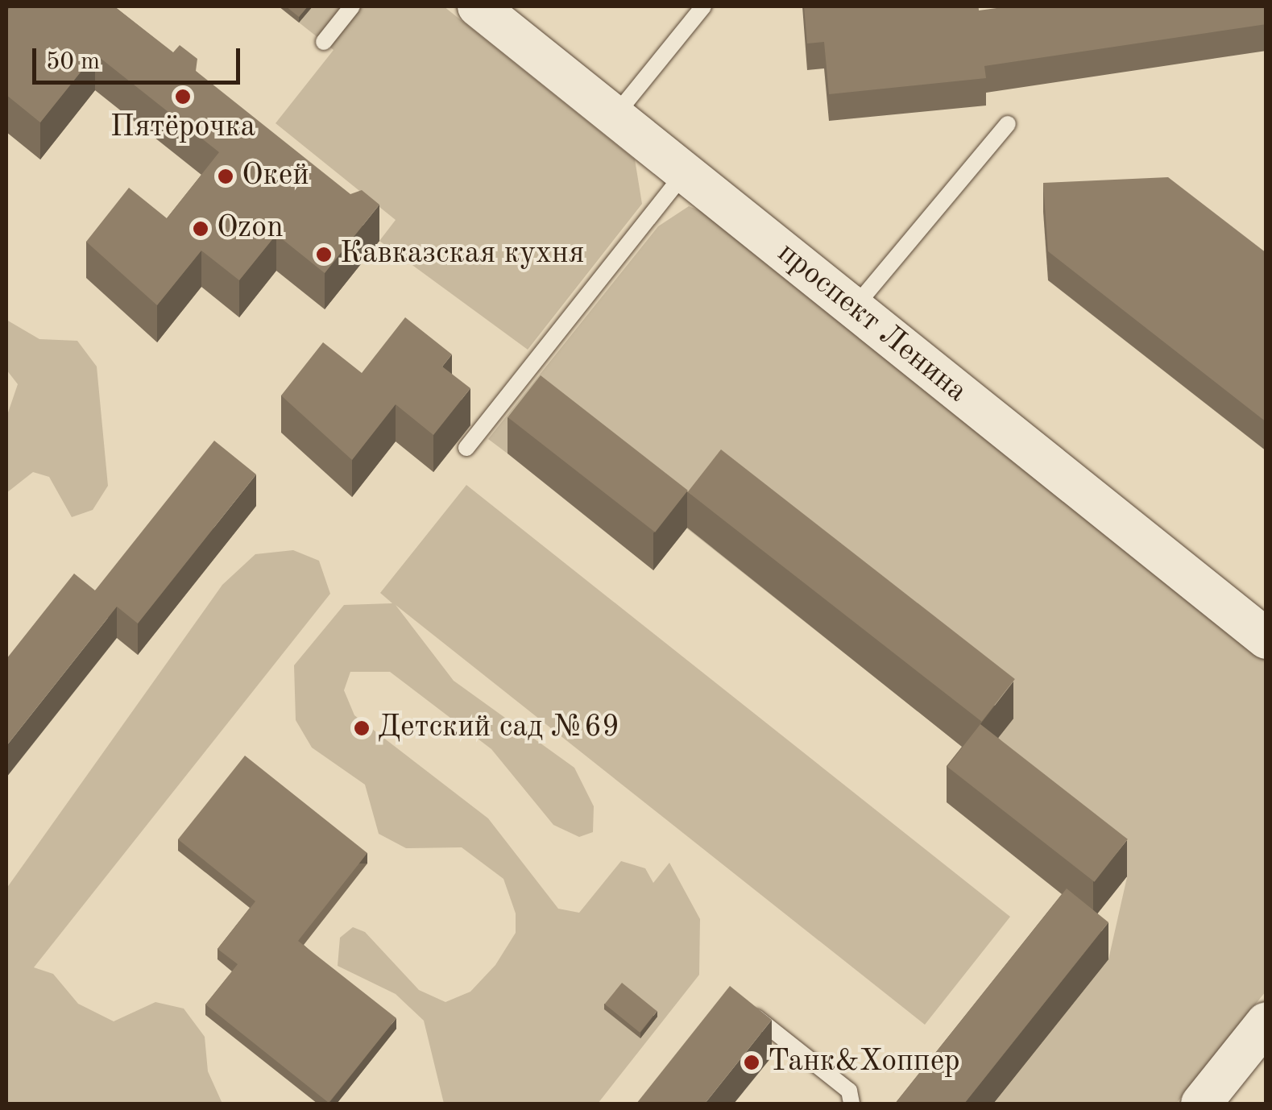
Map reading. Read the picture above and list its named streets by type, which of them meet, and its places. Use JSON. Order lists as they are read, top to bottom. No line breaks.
{"streets":{"street":["проспект Ленина"]},"places":["Пятёрочка","Окей","Ozon","Кавказская кухня","Детский сад №69","Танк&Хоппер"],"scale_bar":"50 m"}
